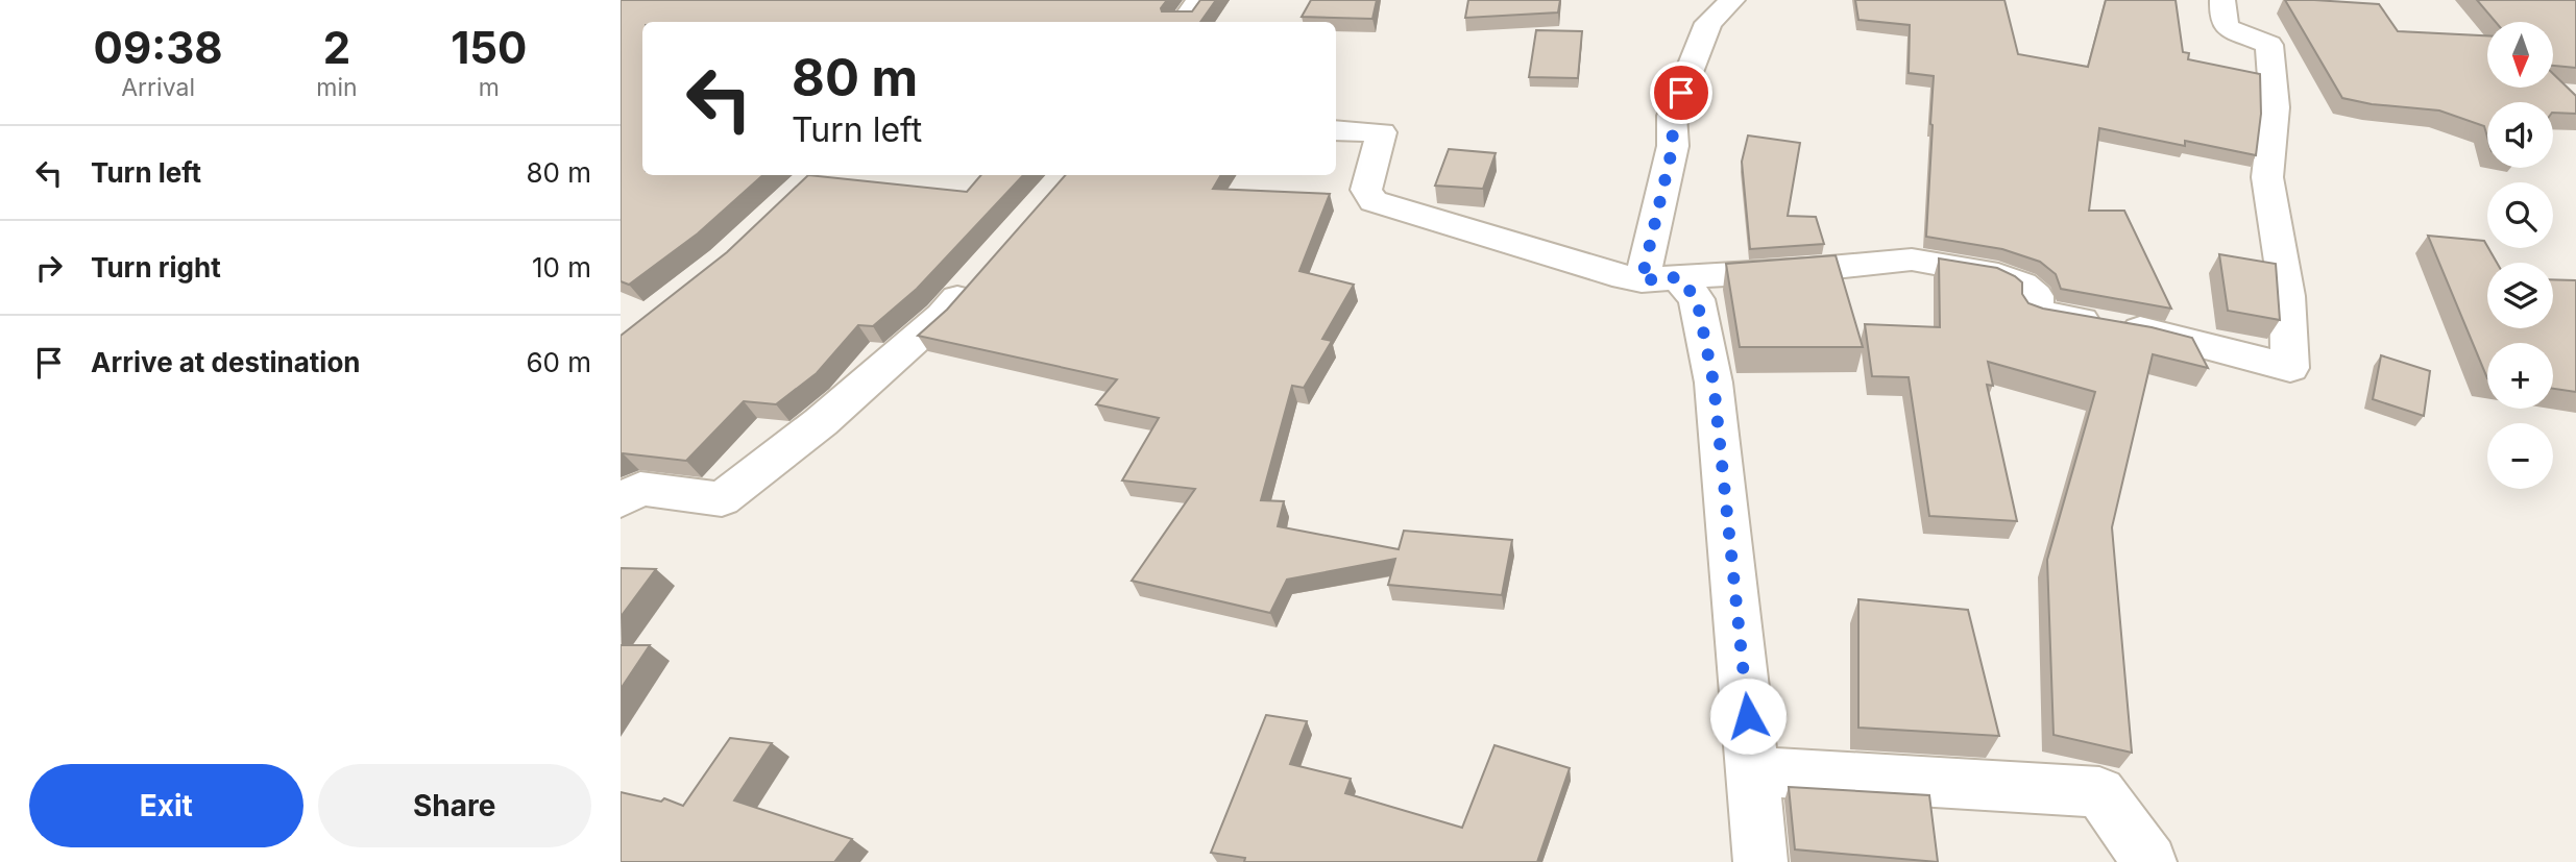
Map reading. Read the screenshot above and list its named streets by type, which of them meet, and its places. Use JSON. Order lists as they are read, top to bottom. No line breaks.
{"north":"bottom","page":{"eta":["09:38","Arrival","2","min","150","m"],"map_buttons":["+","−"],"turn":["80 m","Turn left"],"list":[{"name":"Turn left","value":"80 m"},{"name":"Turn right","value":"10 m"},{"name":"Arrive at destination","value":"60 m"}],"buttons":["Exit","Share"]}}
